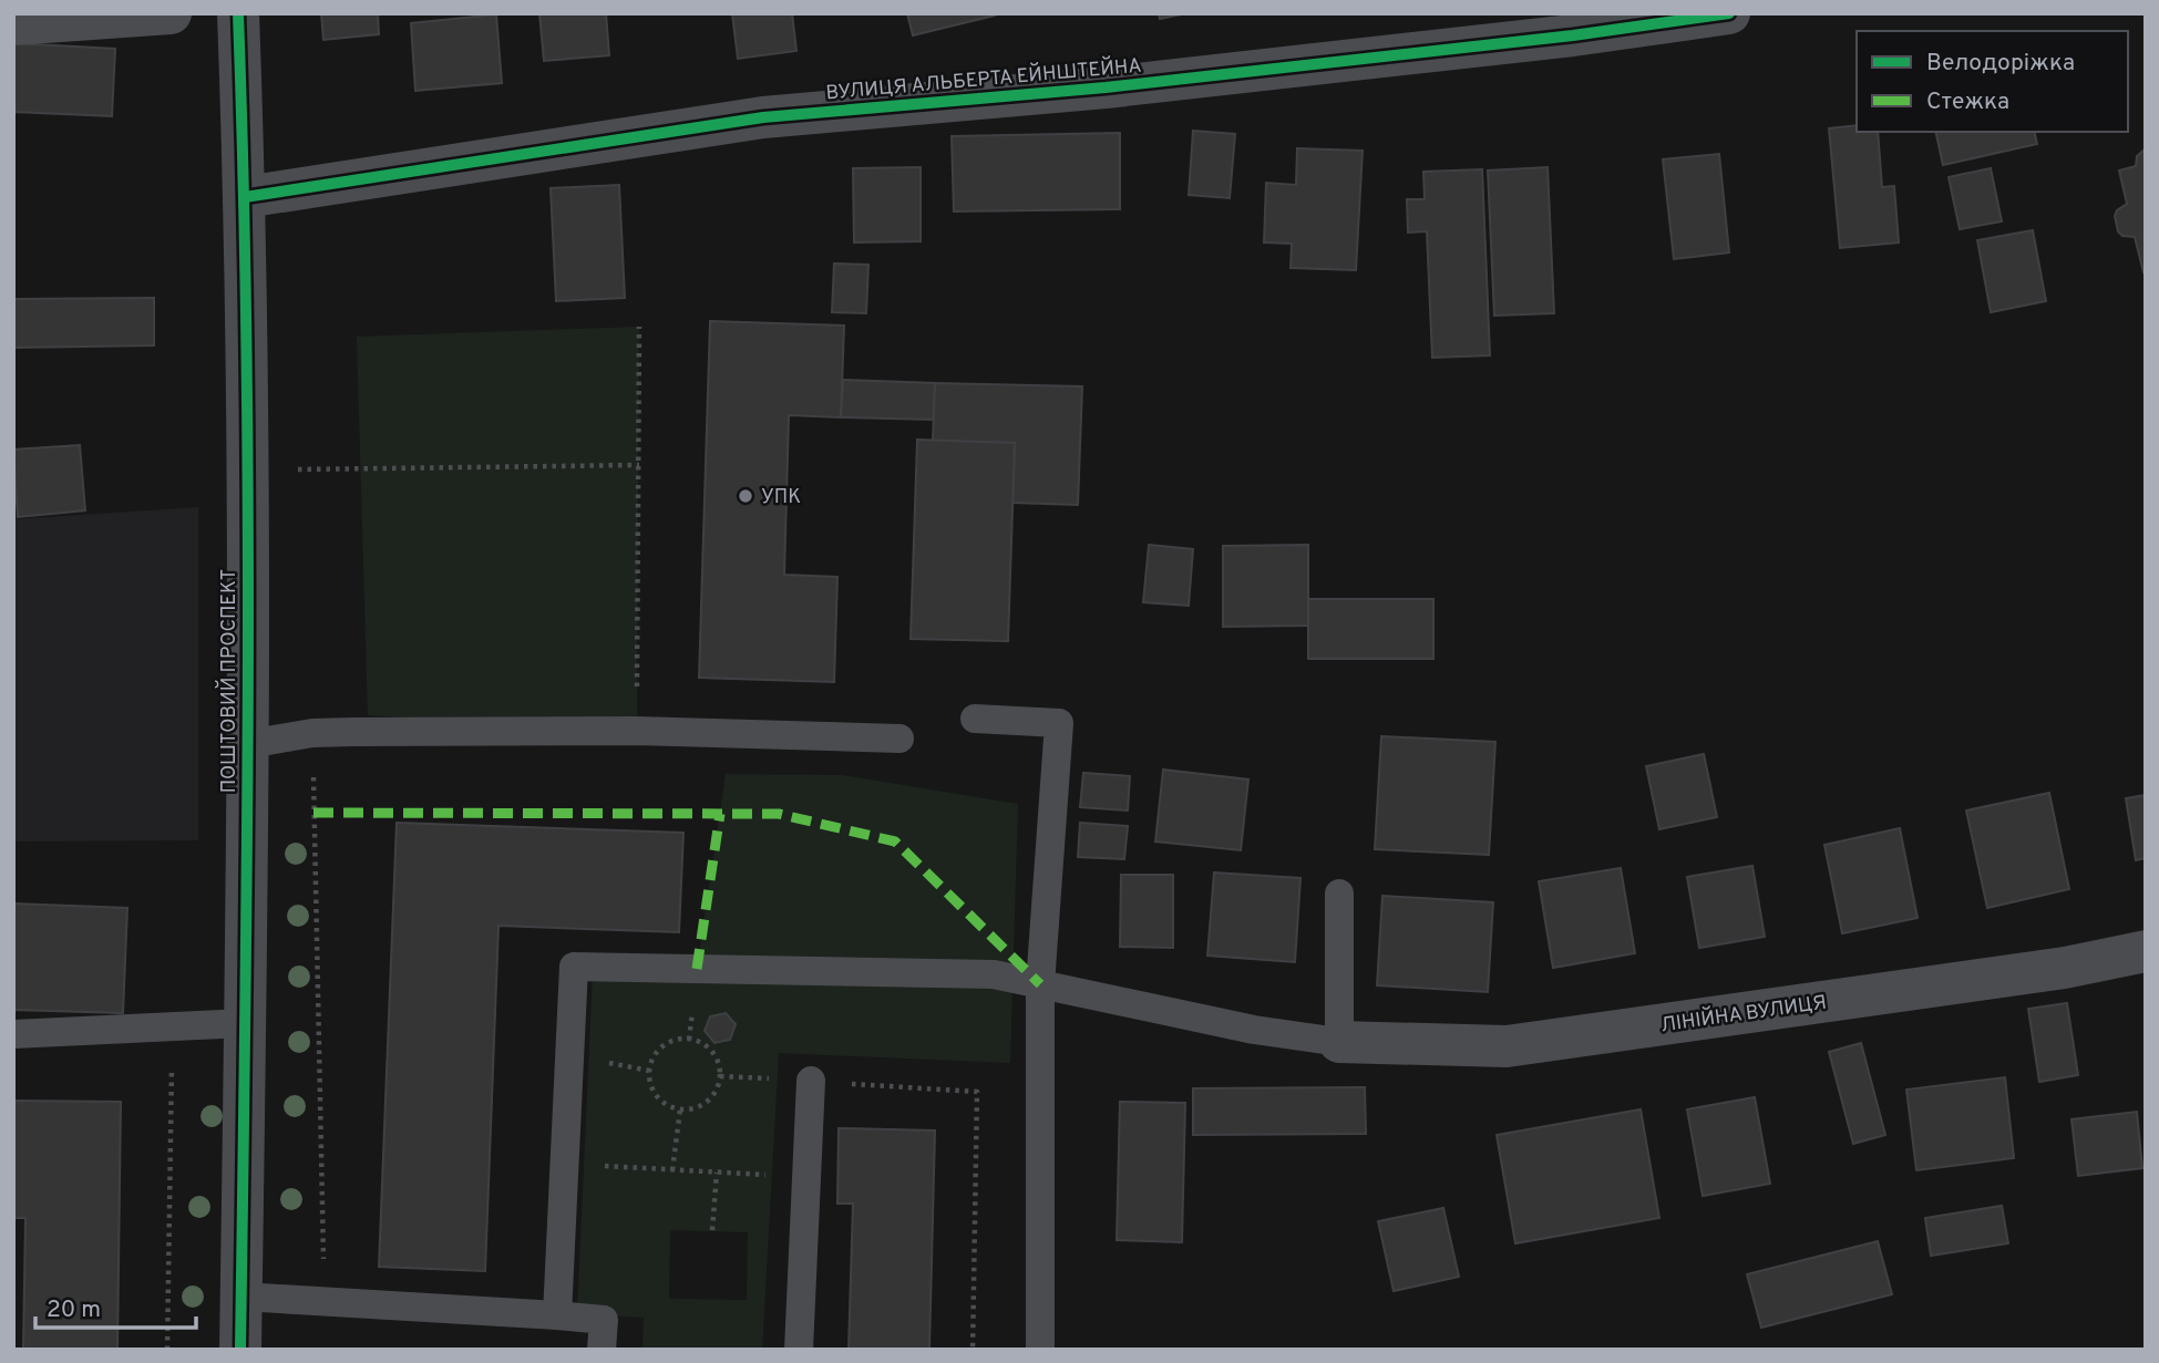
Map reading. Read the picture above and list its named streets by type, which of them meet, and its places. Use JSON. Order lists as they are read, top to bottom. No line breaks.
{"streets":{"street":["ВУЛИЦЯ АЛЬБЕРТА ЕЙНШТЕЙНА","ПОШТОВИЙ ПРОСПЕКТ","ЛІНІЙНА ВУЛИЦЯ"]},"crossings":[["ВУЛИЦЯ АЛЬБЕРТА ЕЙНШТЕЙНА","ПОШТОВИЙ ПРОСПЕКТ"]],"places":["УПК"],"legend":["Велодоріжка","Стежка"],"scale_bar":"20 m"}
